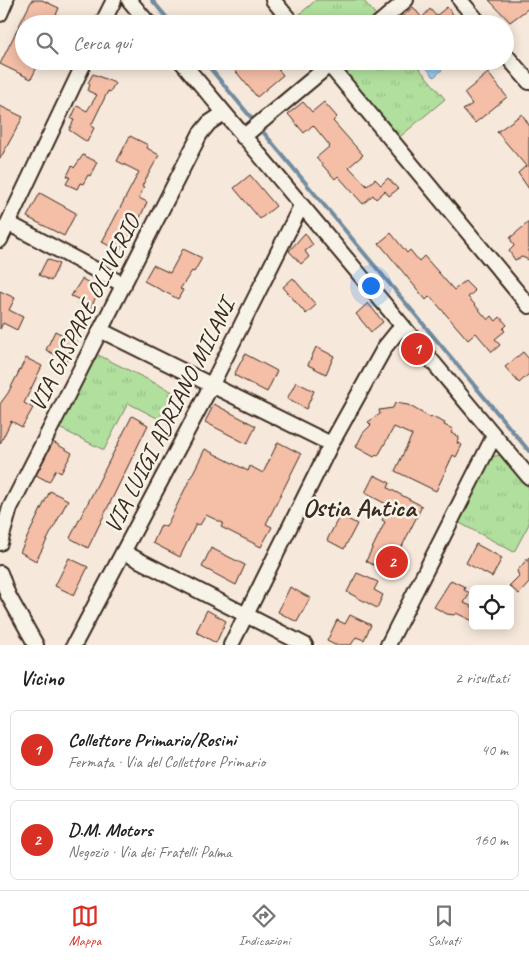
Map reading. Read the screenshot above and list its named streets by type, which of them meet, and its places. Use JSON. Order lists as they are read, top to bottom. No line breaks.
{"streets":{"street":["VIA GASPARE OLIVERIO","VIA LUIGI ADRIANO MILANI"]},"districts":["Ostia Antica"],"page":{"search":"Cerca qui","pins":["1","2"],"heading":["Vicino","2 risultati"],"list":[{"mark":"1","name":"Collettore Primario/Rosini","note":"Fermata · Via del Collettore Primario","value":"40 m"},{"mark":"2","name":"D.M. Motors","note":"Negozio · Via dei Fratelli Palma","value":"160 m"}],"nav":["Mappa","Indicazioni","Salvati"]}}
